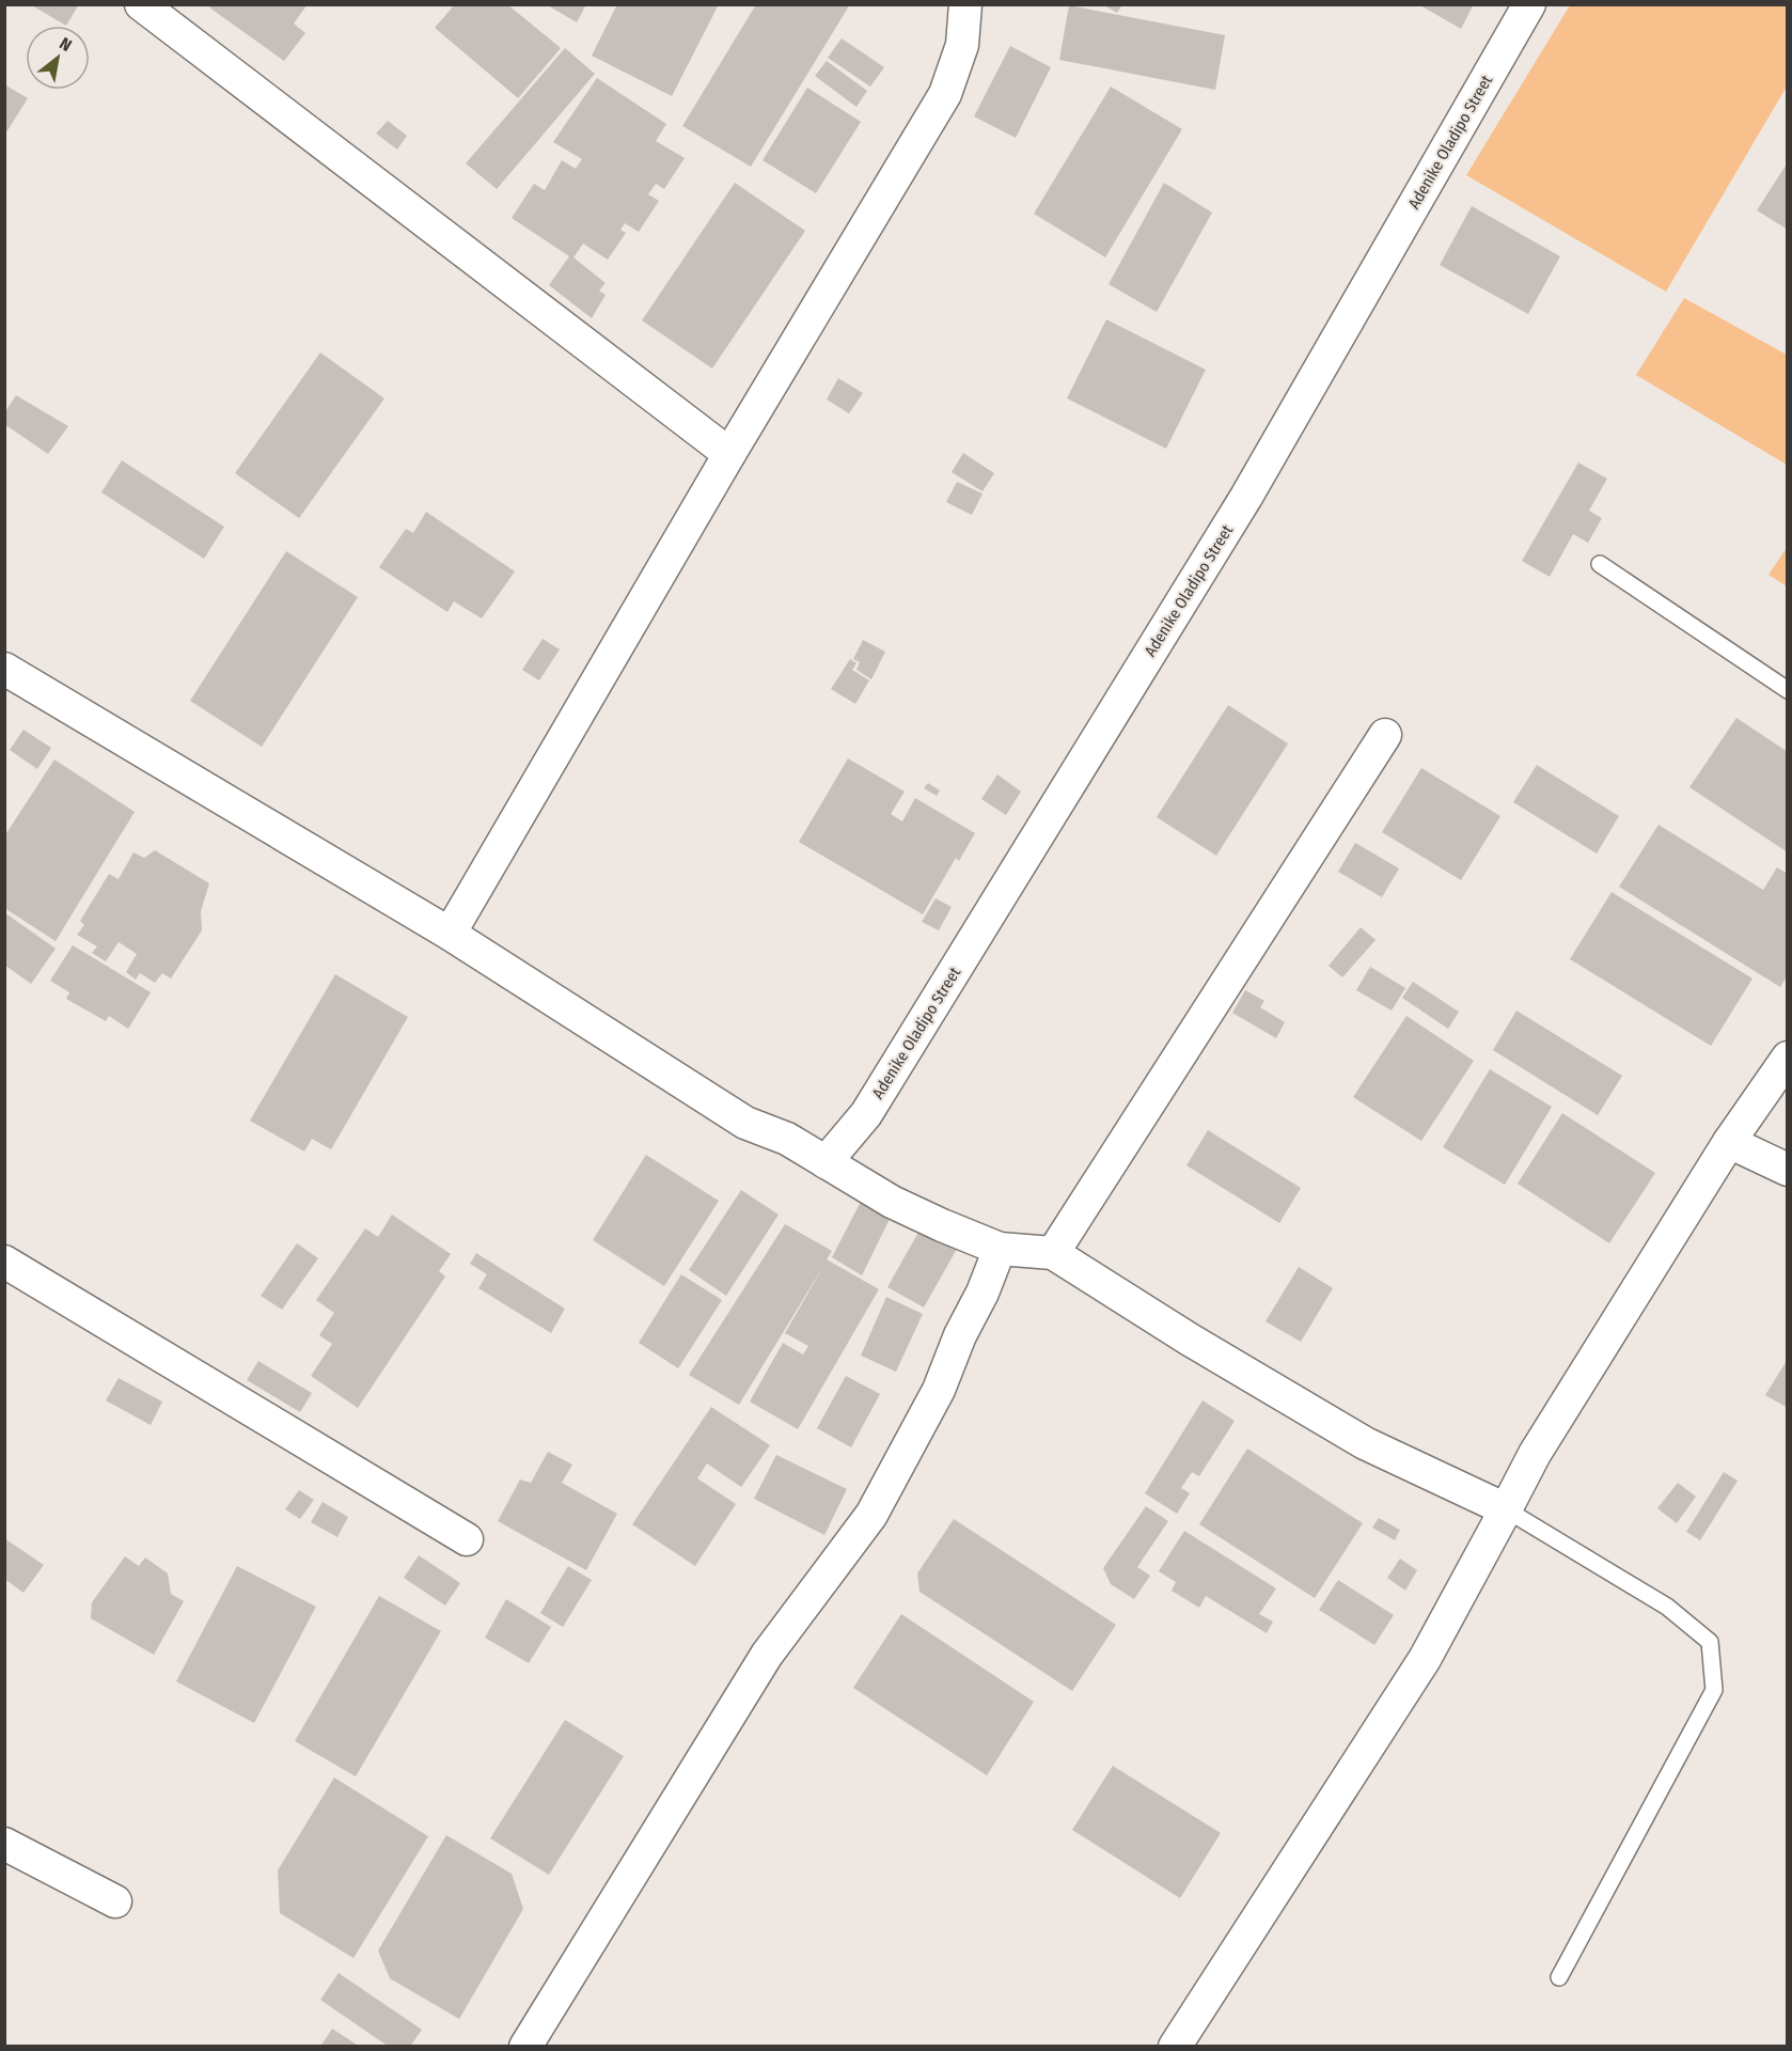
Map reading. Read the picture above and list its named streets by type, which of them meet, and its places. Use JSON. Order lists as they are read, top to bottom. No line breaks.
{"streets":{"street":["Adenike Oladipo Street"]},"north":"top right"}
